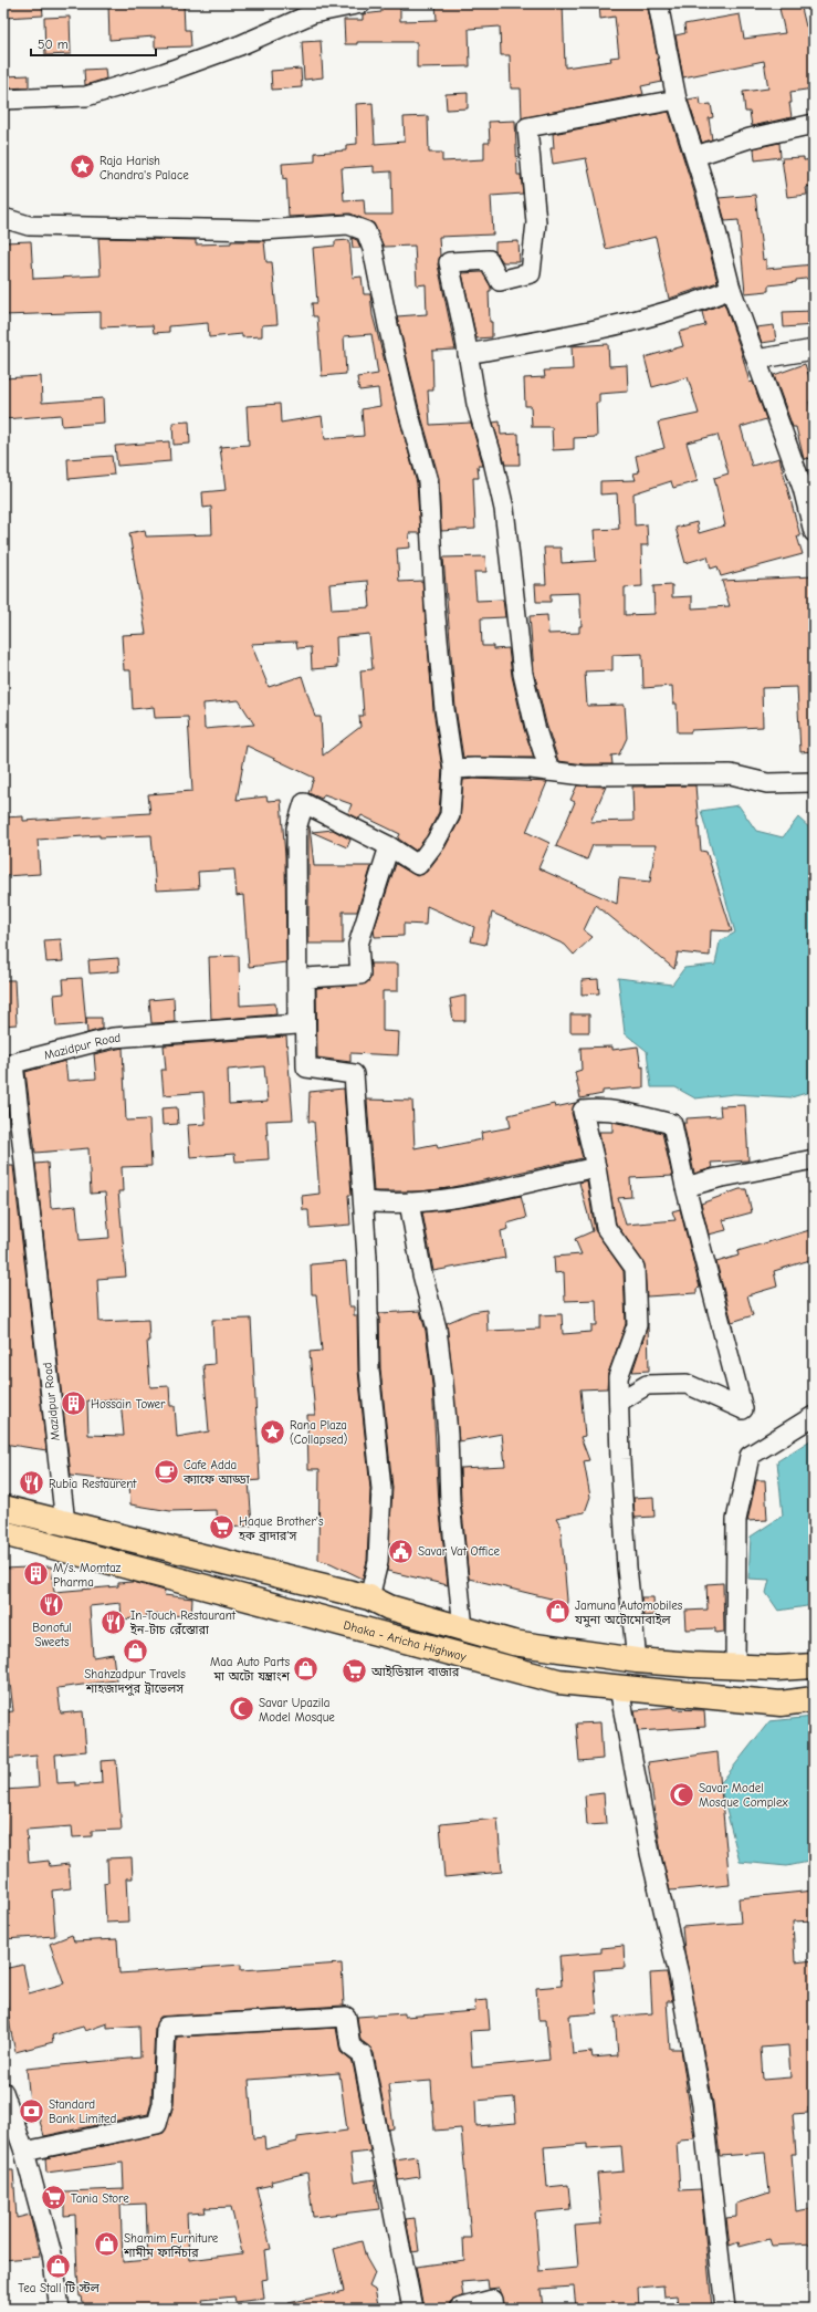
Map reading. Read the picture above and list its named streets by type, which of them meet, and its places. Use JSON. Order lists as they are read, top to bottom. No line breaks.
{"streets":{"highway":["Dhaka - Aricha Highway"],"street":["Mazidpur Road"]},"places":{"place":["Raja Harish Chandra's Palace","Rana Plaza (Collapsed)"],"building":["Hossain Tower","M/s. Momtaz Pharma"],"cafe":["Cafe Adda ক্যাফে আড্ডা"],"restaurant":["Rubia Restaurent","Bonoful Sweets","In-Touch Restaurant ইন-টাচ রেঁস্তোরা"],"supermarket":["Haque Brother's হক ব্রাদার'স","আইডিয়াল বাজার","Tania Store"],"public building":["Savar Vat Office"],"shop":["Jamuna Automobiles যমুনা অটোমোবাইল","Shahzadpur Travels শাহজাদপুর ট্রাভেলস","Maa Auto Parts মা অটো যন্ত্রাংশ","Shamim Furniture শামীম ফার্নিচার","Tea Stall টি স্টল"],"mosque":["Savar Upazila Model Mosque","Savar Model Mosque Complex"],"bank":["Standard Bank Limited"]},"scale_bar":"50 m"}
